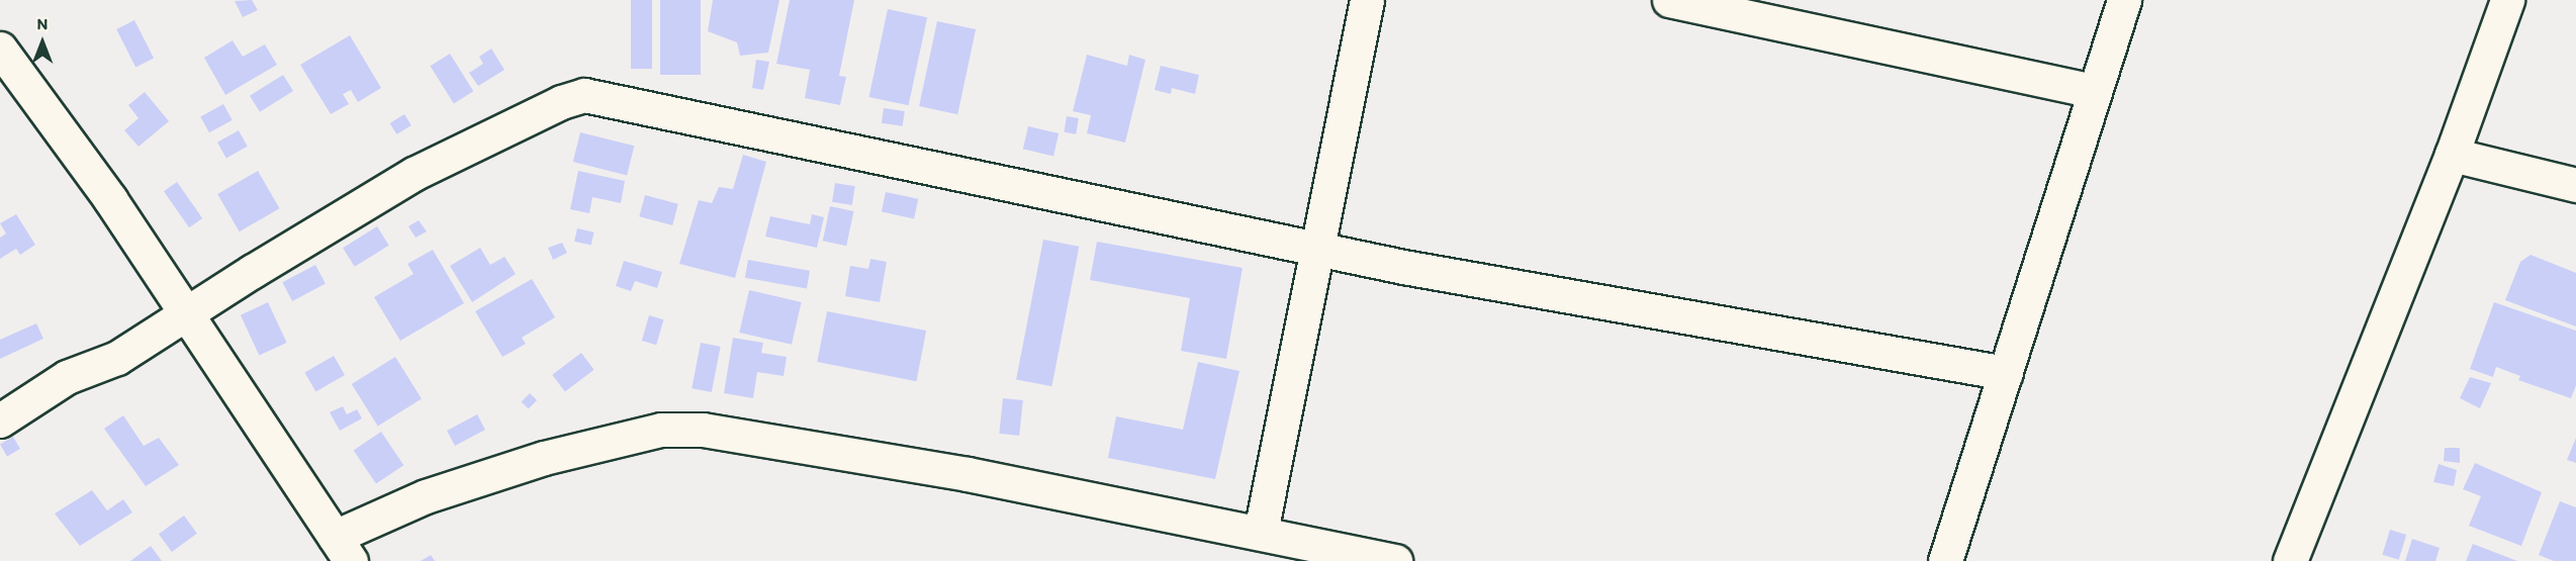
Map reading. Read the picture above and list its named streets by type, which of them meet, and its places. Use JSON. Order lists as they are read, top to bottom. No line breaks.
{"north":"top"}
